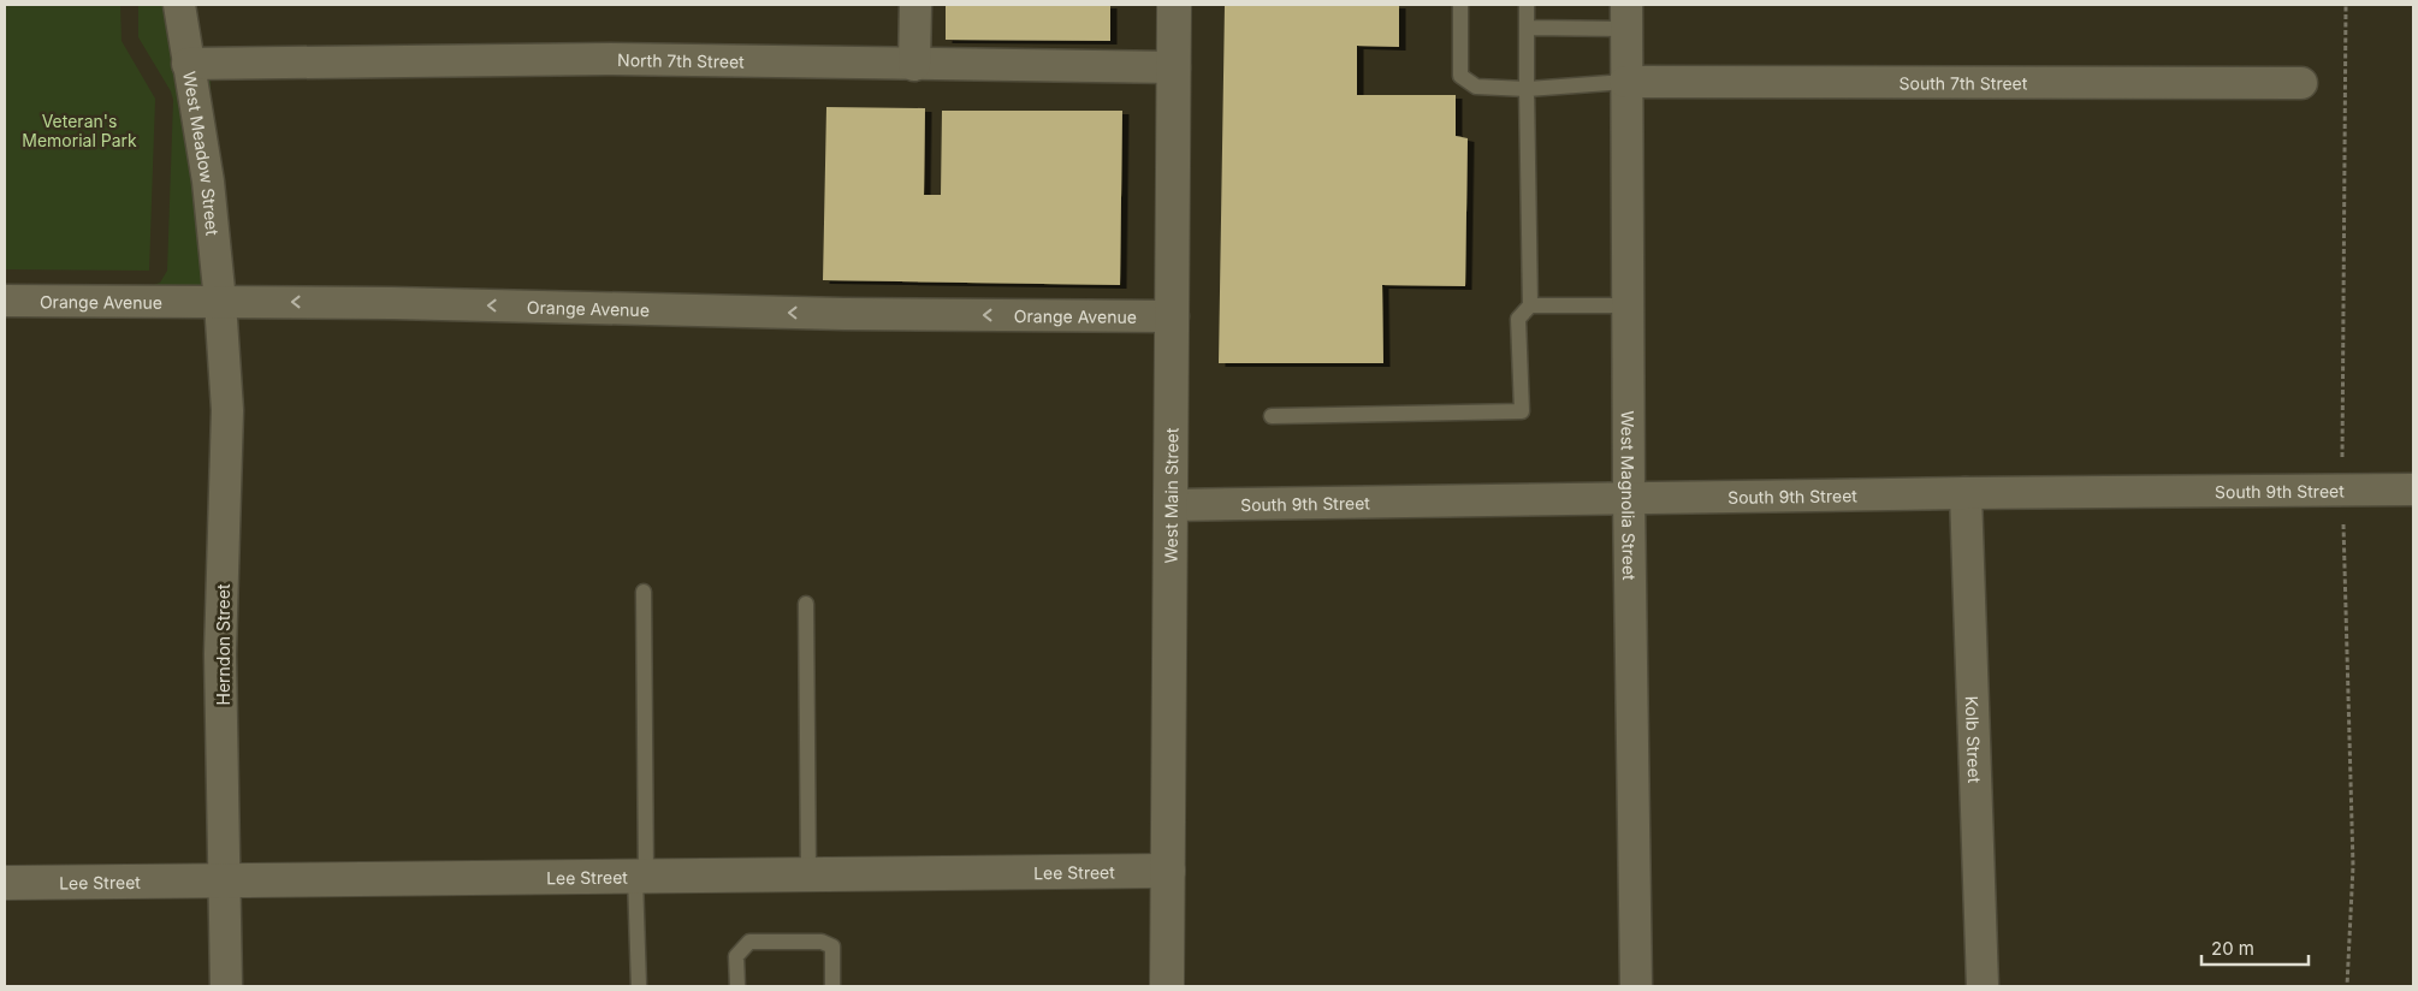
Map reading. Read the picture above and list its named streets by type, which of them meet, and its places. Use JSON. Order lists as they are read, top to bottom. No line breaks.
{"streets":{"street":["North 7th Street","South 7th Street","West Meadow Street","Orange Avenue","South 9th Street","West Main Street","West Magnolia Street","Herndon Street","Kolb Street","Lee Street"]},"crossings":[["North 7th Street","West Meadow Street"],["North 7th Street","West Main Street"],["South 7th Street","West Magnolia Street"],["West Meadow Street","Orange Avenue"],["West Meadow Street","Herndon Street"],["Orange Avenue","West Main Street"],["Orange Avenue","Herndon Street"],["South 9th Street","West Main Street"],["South 9th Street","West Magnolia Street"],["South 9th Street","Kolb Street"],["West Main Street","Lee Street"],["Herndon Street","Lee Street"]],"one_way":["Orange Avenue"],"parks":["Veteran's Memorial Park"],"scale_bar":"20 m"}
